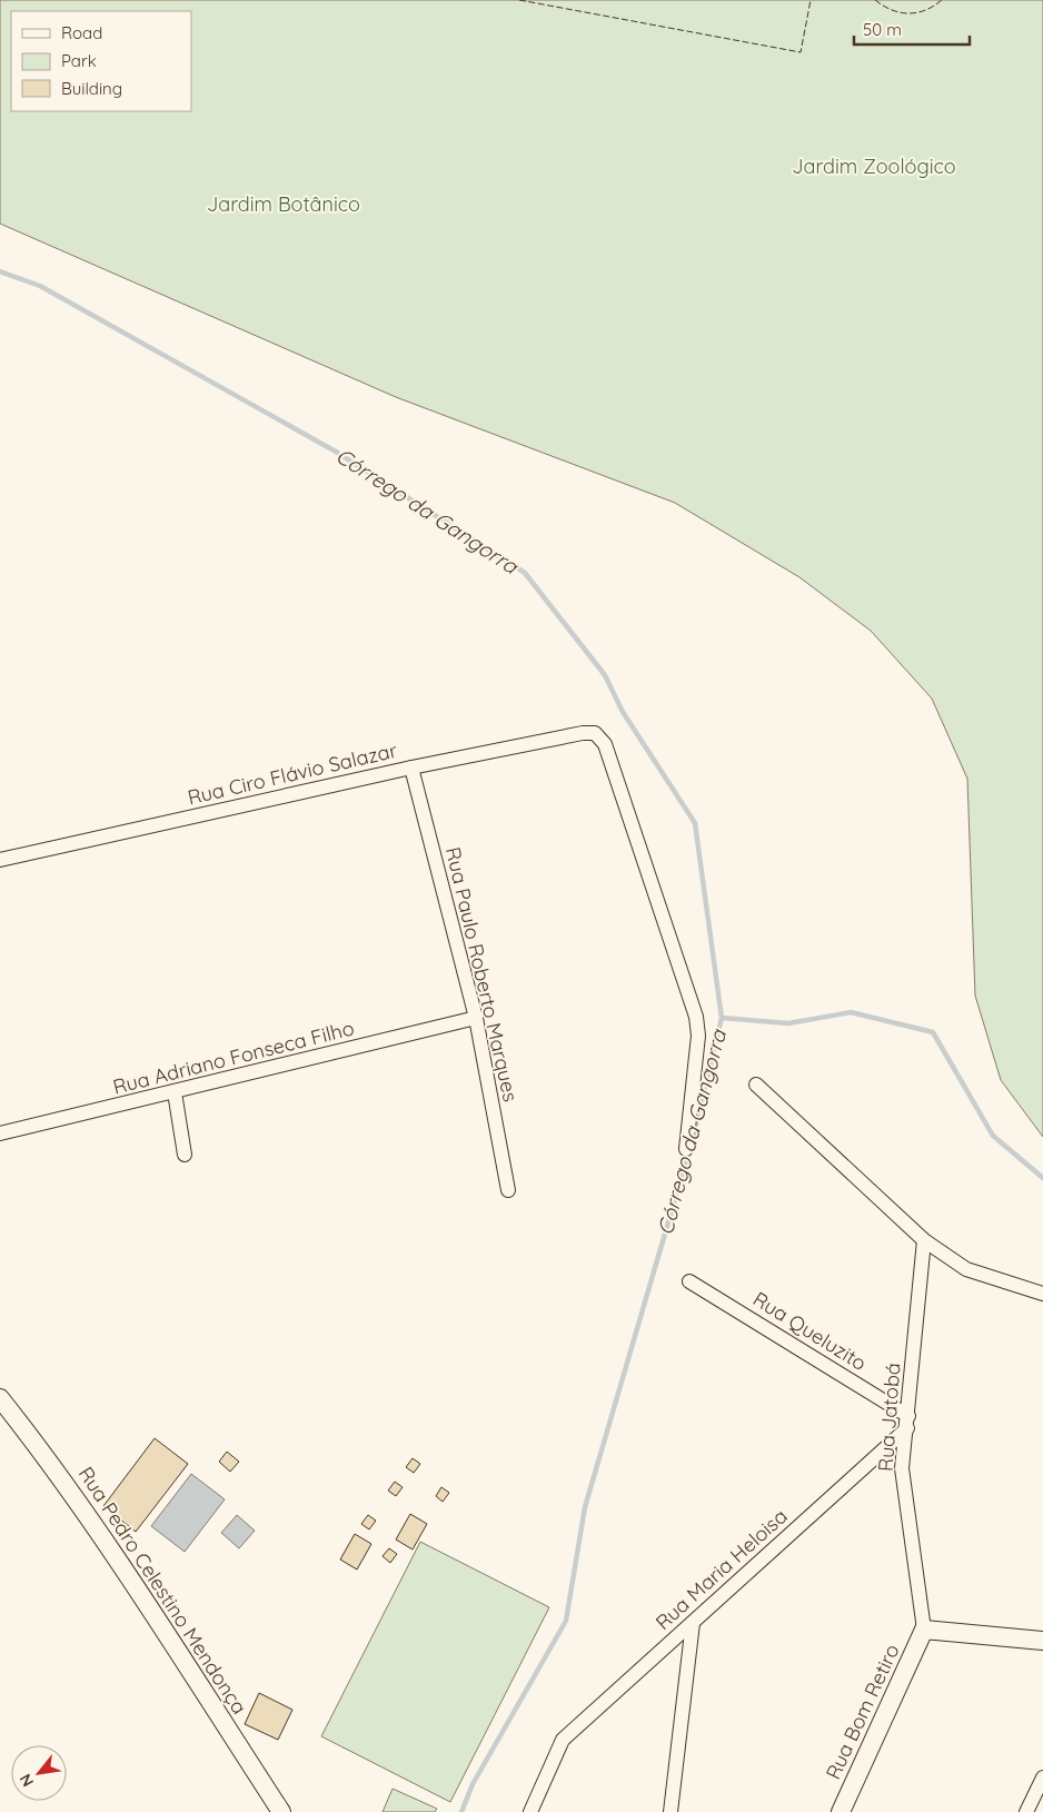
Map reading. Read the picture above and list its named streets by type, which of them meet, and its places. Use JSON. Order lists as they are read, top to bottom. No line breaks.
{"streets":{"street":["Rua Ciro Flávio Salazar","Rua Paulo Roberto Marques","Rua Adriano Fonseca Filho","Rua Queluzito","Rua Jatobá","Rua Maria Heloisa","Rua Pedro Celestino Mendonça","Rua Bom Retiro"]},"crossings":[["Rua Ciro Flávio Salazar","Rua Paulo Roberto Marques"],["Rua Paulo Roberto Marques","Rua Adriano Fonseca Filho"],["Rua Queluzito","Rua Jatobá"],["Rua Queluzito","Rua Maria Heloisa"],["Rua Jatobá","Rua Maria Heloisa"],["Rua Jatobá","Rua Bom Retiro"]],"water":["Córrego da Gangorra"],"parks":["Jardim Zoológico","Jardim Botânico"],"legend":["Road","Park","Building"],"scale_bar":"50 m","north":"bottom left"}
